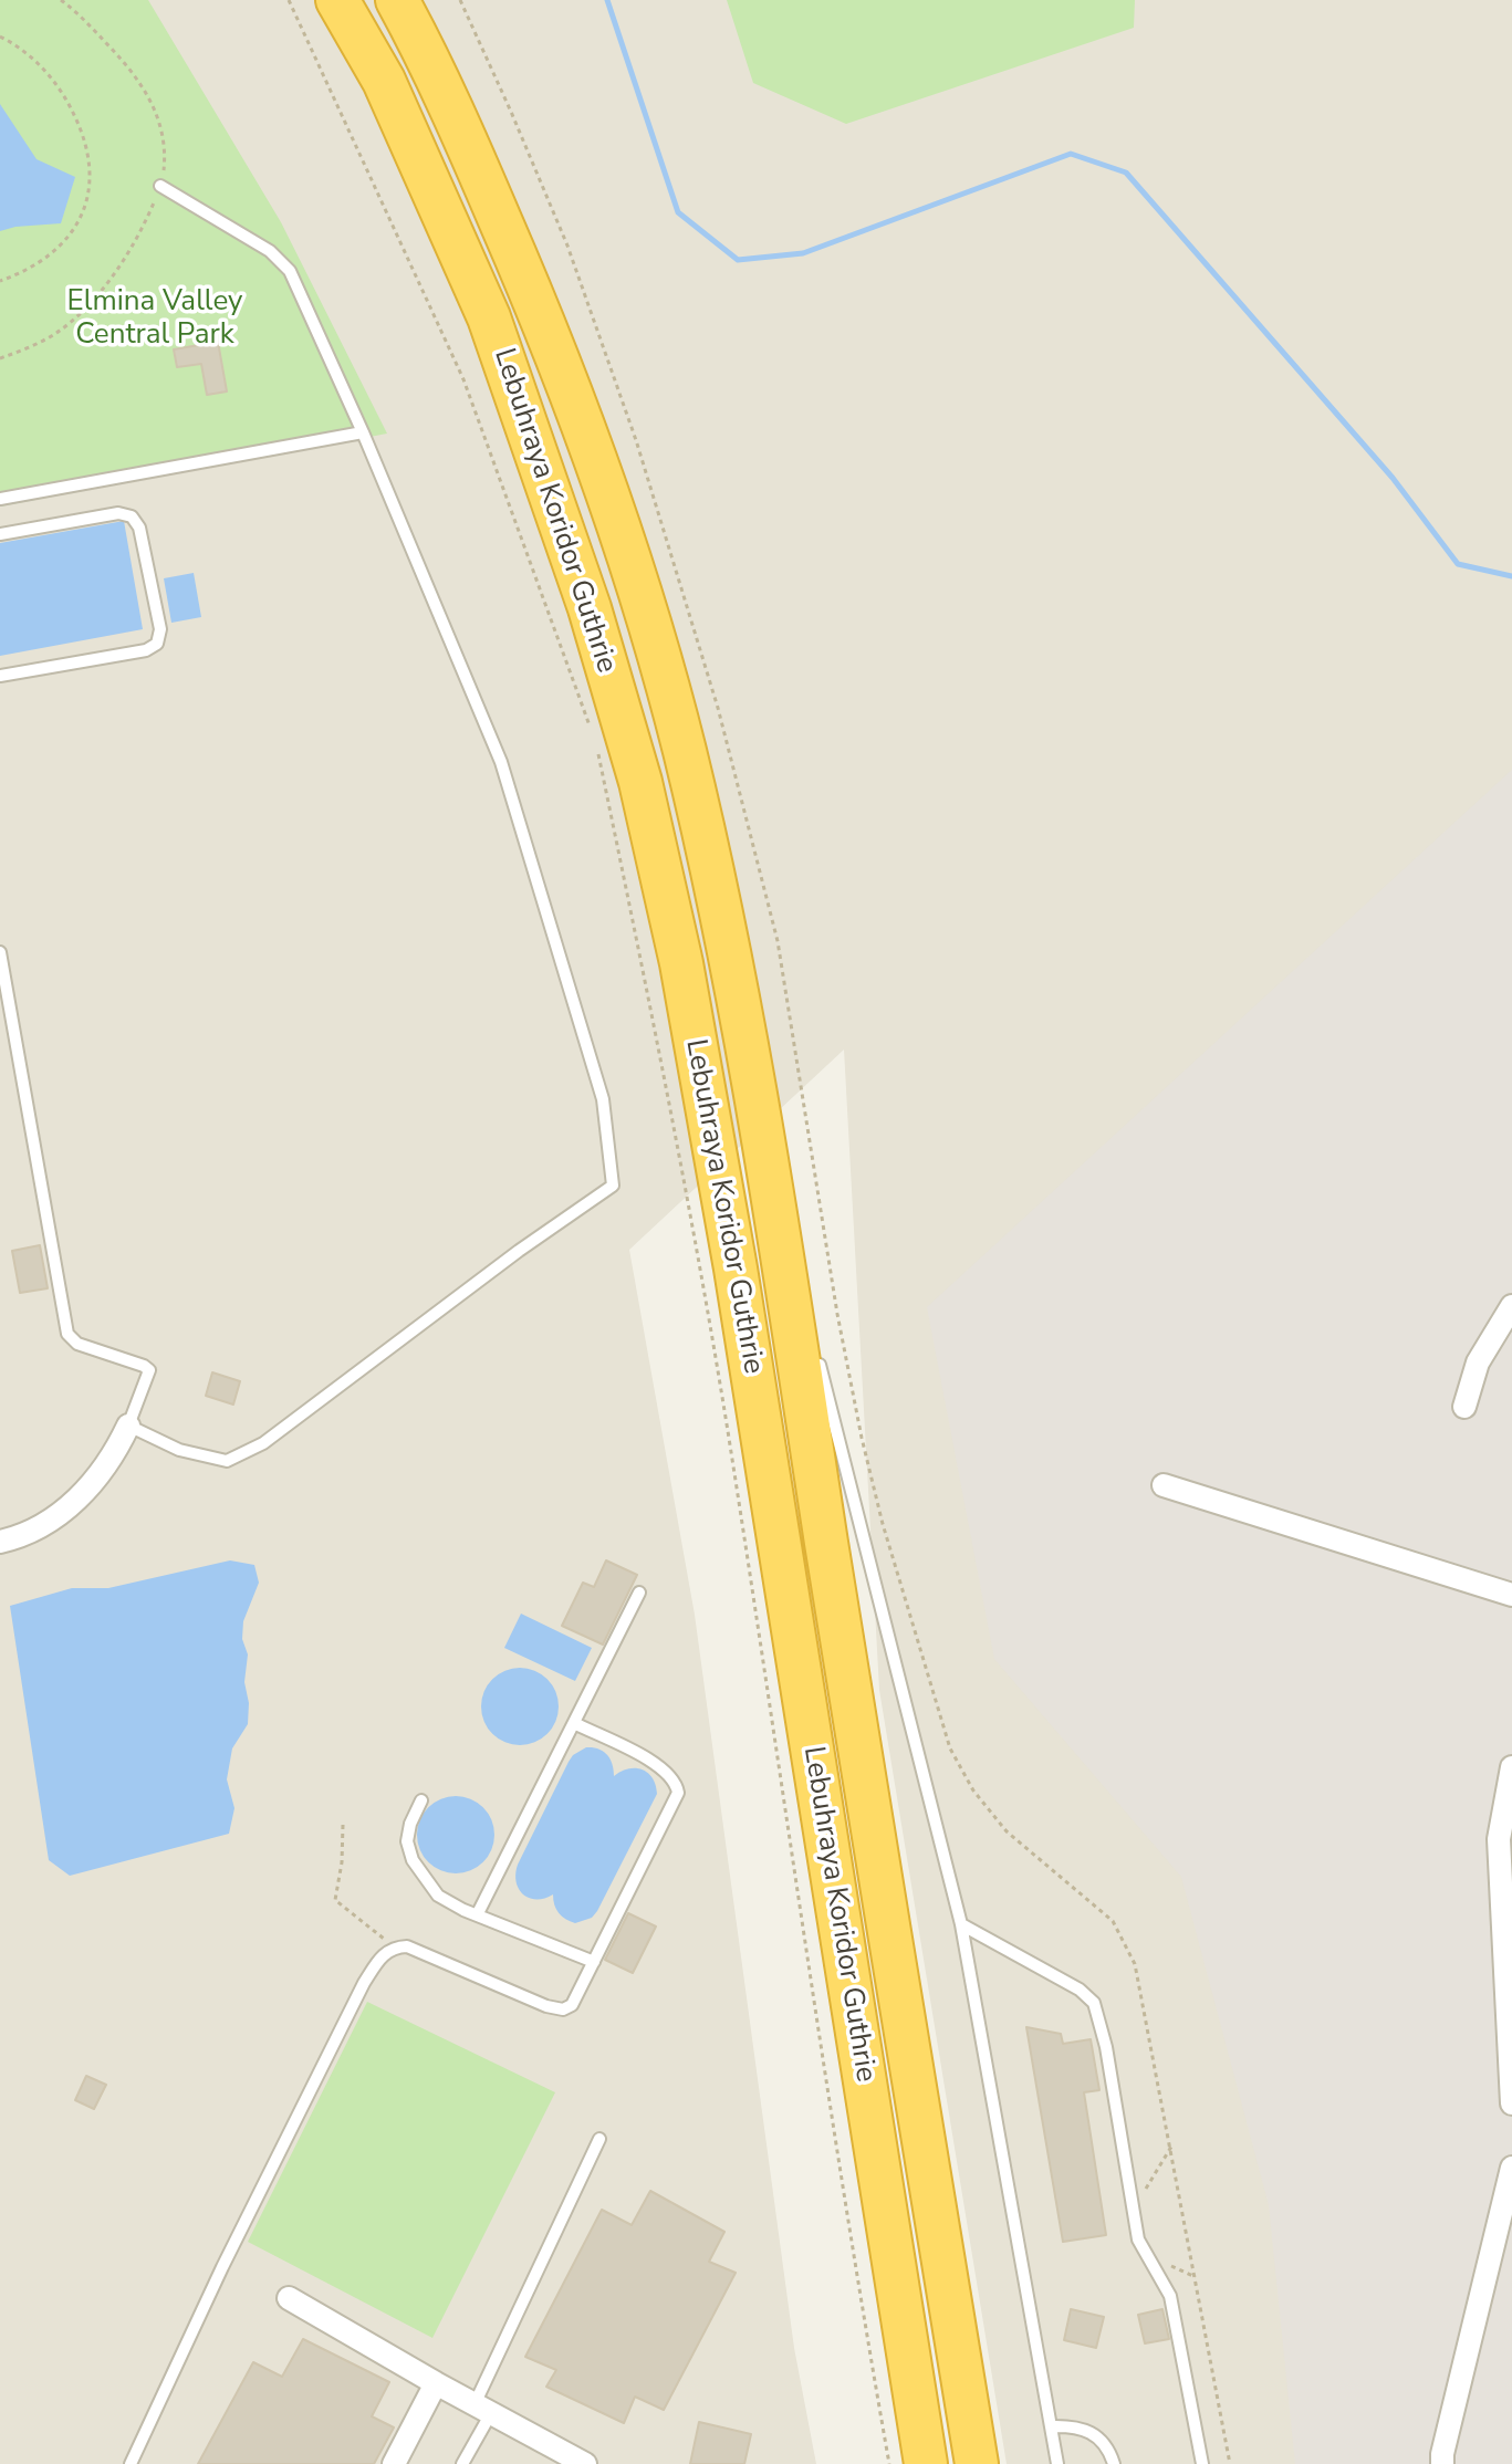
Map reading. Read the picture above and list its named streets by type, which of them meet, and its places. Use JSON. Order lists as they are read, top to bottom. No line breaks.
{"streets":{"highway":["Lebuhraya Koridor Guthrie"]},"parks":["Elmina Valley Central Park"]}
